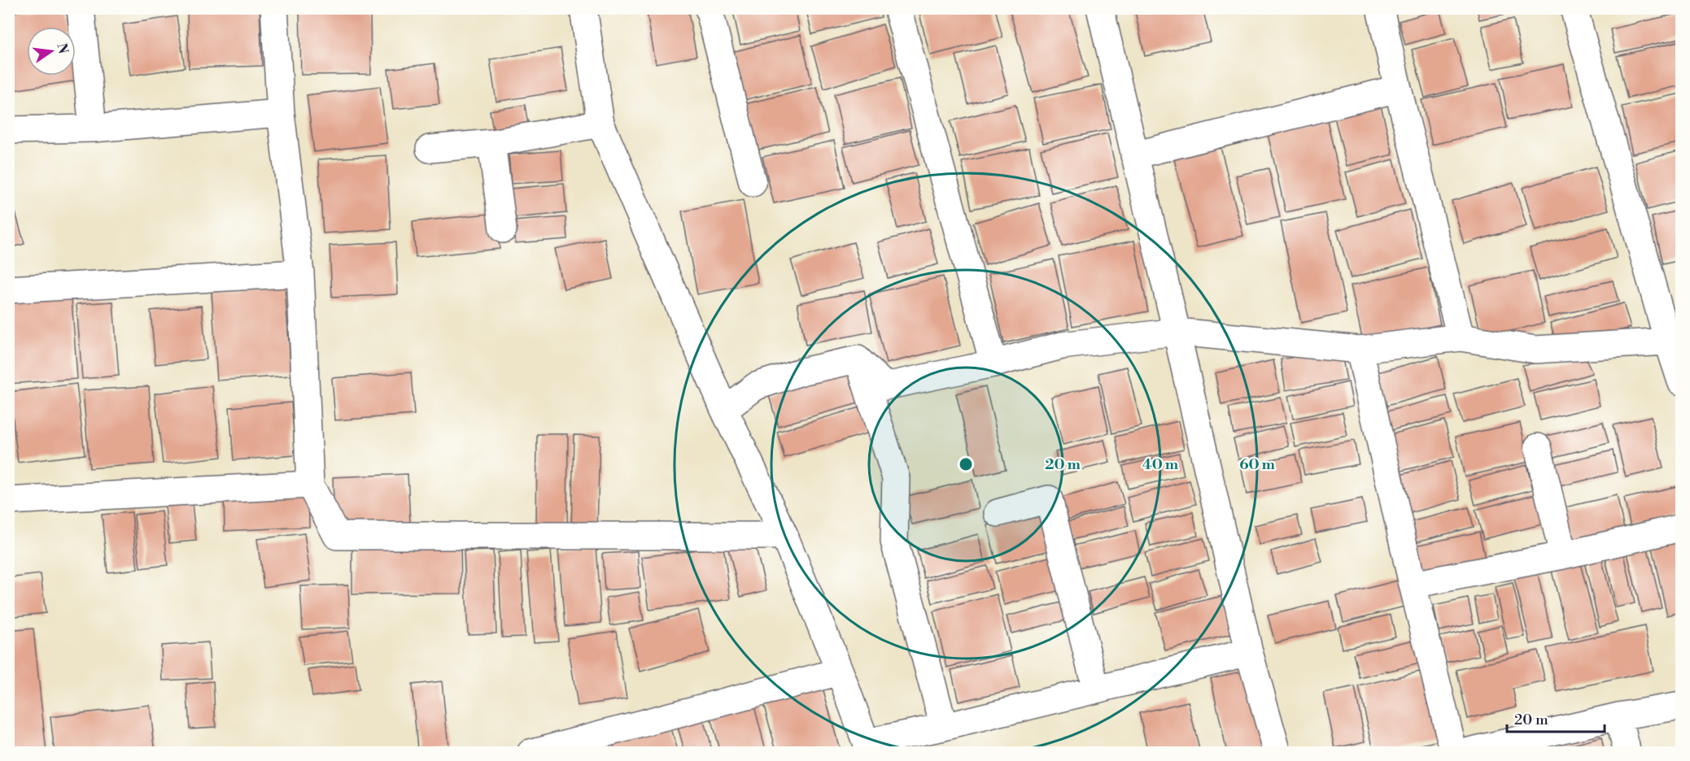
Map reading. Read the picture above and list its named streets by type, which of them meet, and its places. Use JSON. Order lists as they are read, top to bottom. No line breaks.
{"scale_bar":"20 m","north":"right","rings":["20 m","40 m","60 m"]}
